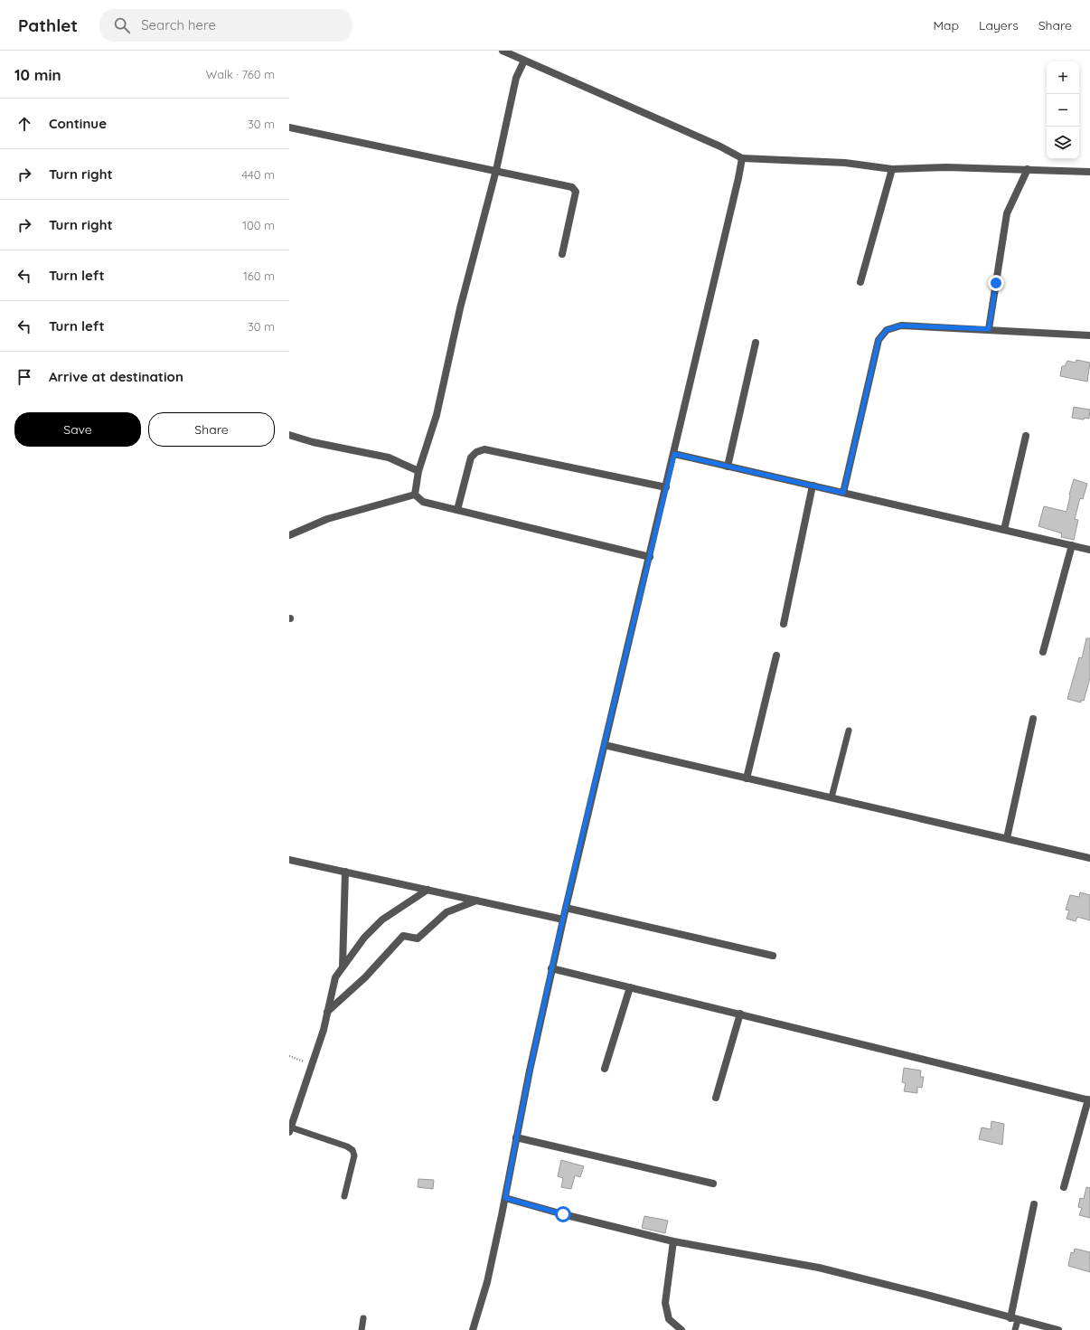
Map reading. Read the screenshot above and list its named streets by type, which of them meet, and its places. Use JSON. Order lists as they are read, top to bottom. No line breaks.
{"page":{"header":"Pathlet","search":"Search here","nav":["Map","Layers","Share"],"heading":["10 min","Walk · 760 m"],"map_buttons":["+","−"],"list":[["Continue","30 m"],["Turn right","440 m"],["Turn right","100 m"],["Turn left","160 m"],["Turn left","30 m"],"Arrive at destination"],"buttons":["Save","Share"]}}
